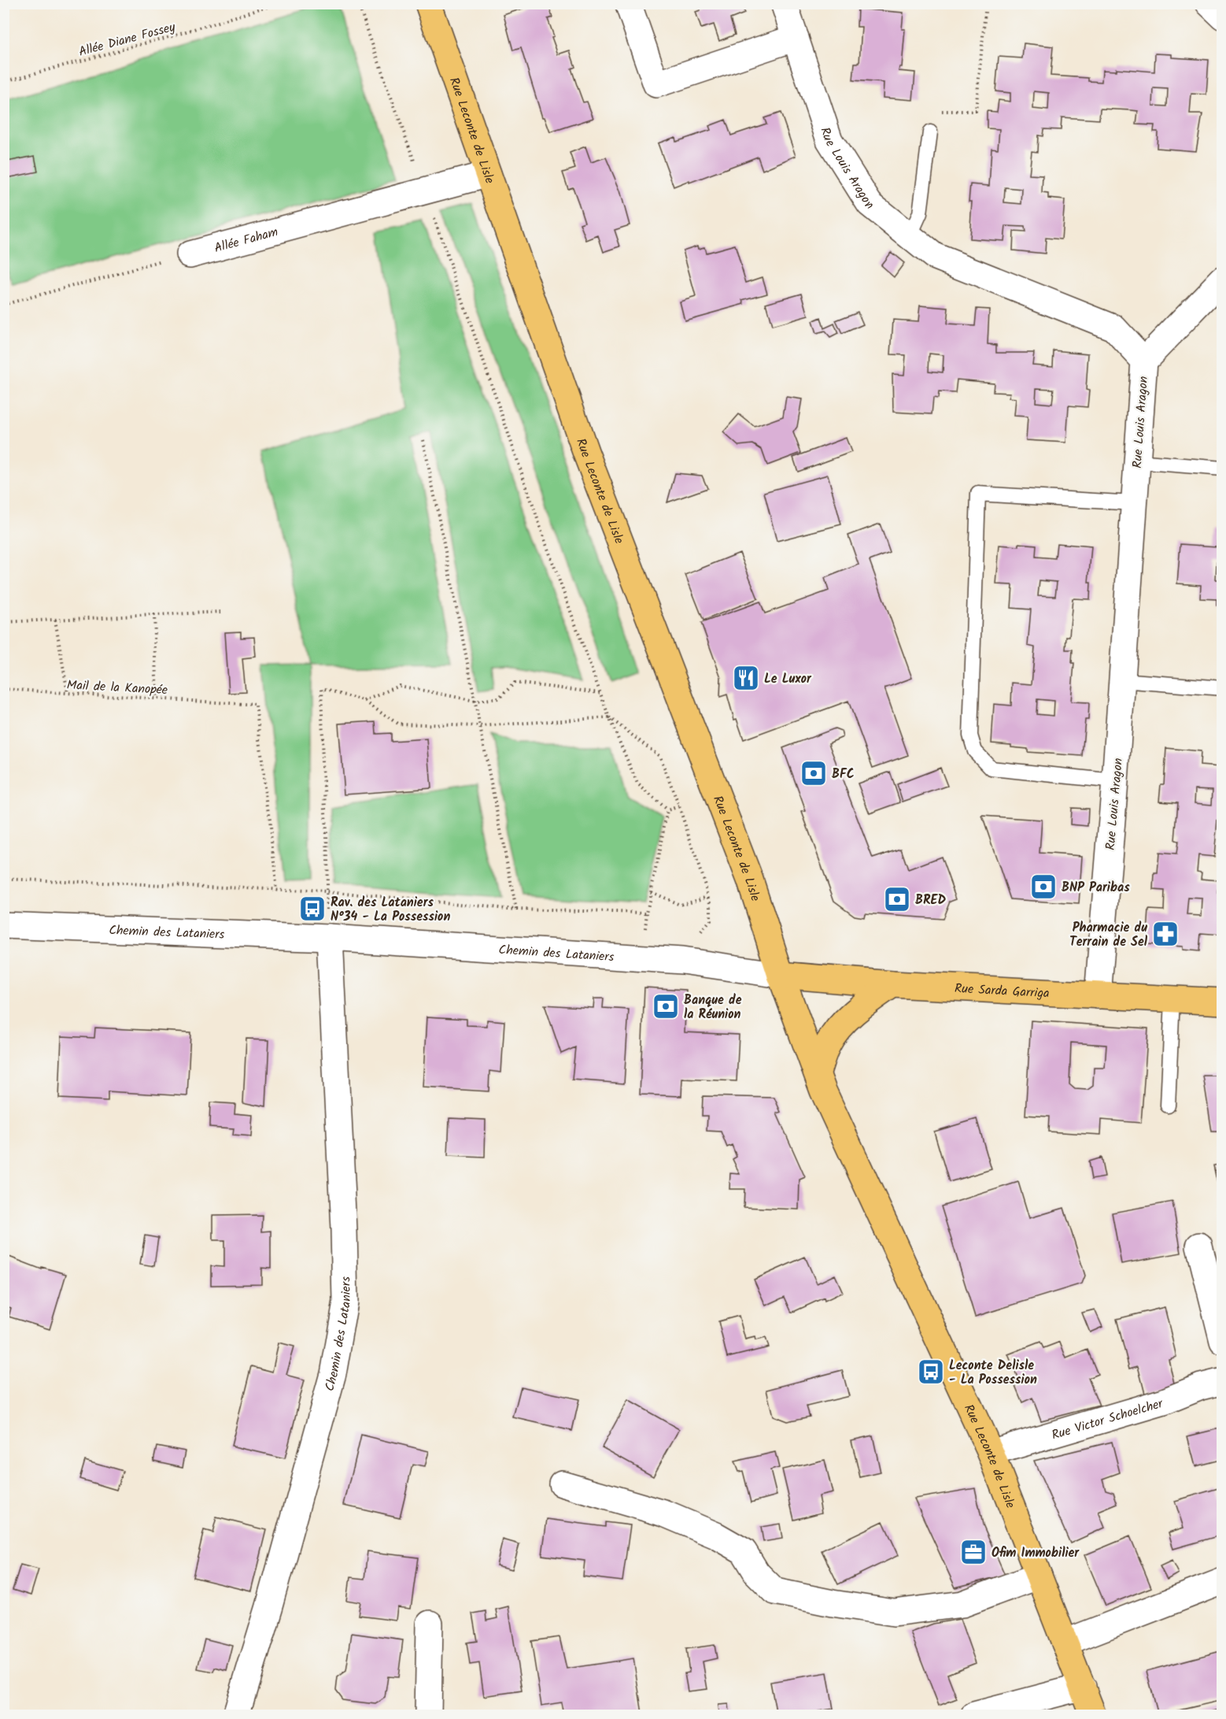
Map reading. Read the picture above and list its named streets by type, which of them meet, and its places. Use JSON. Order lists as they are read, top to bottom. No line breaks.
{"streets":{"main road":["Rue Leconte de Lisle","Rue Sarda Garriga"],"street":["Rue Louis Aragon","Allée Faham","Chemin des Lataniers","Rue Victor Schoelcher"],"path":["Allée Diane Fossey","Mail de la Kanopée"]},"crossings":[["Rue Leconte de Lisle","Allée Faham"],["Rue Leconte de Lisle","Chemin des Lataniers"],["Rue Leconte de Lisle","Rue Sarda Garriga"],["Rue Leconte de Lisle","Rue Victor Schoelcher"],["Rue Louis Aragon","Rue Sarda Garriga"],["Chemin des Lataniers","Rue Sarda Garriga"]],"places":{"restaurant":["Le Luxor"],"bank":["BFC","BNP Paribas","BRED","Banque de la Réunion"],"bus stop":["Rav. des Lataniers N°34 - La Possession","Leconte Delisle - La Possession"],"pharmacy":["Pharmacie du Terrain de Sel"],"office":["Ofim Immobilier"]}}
